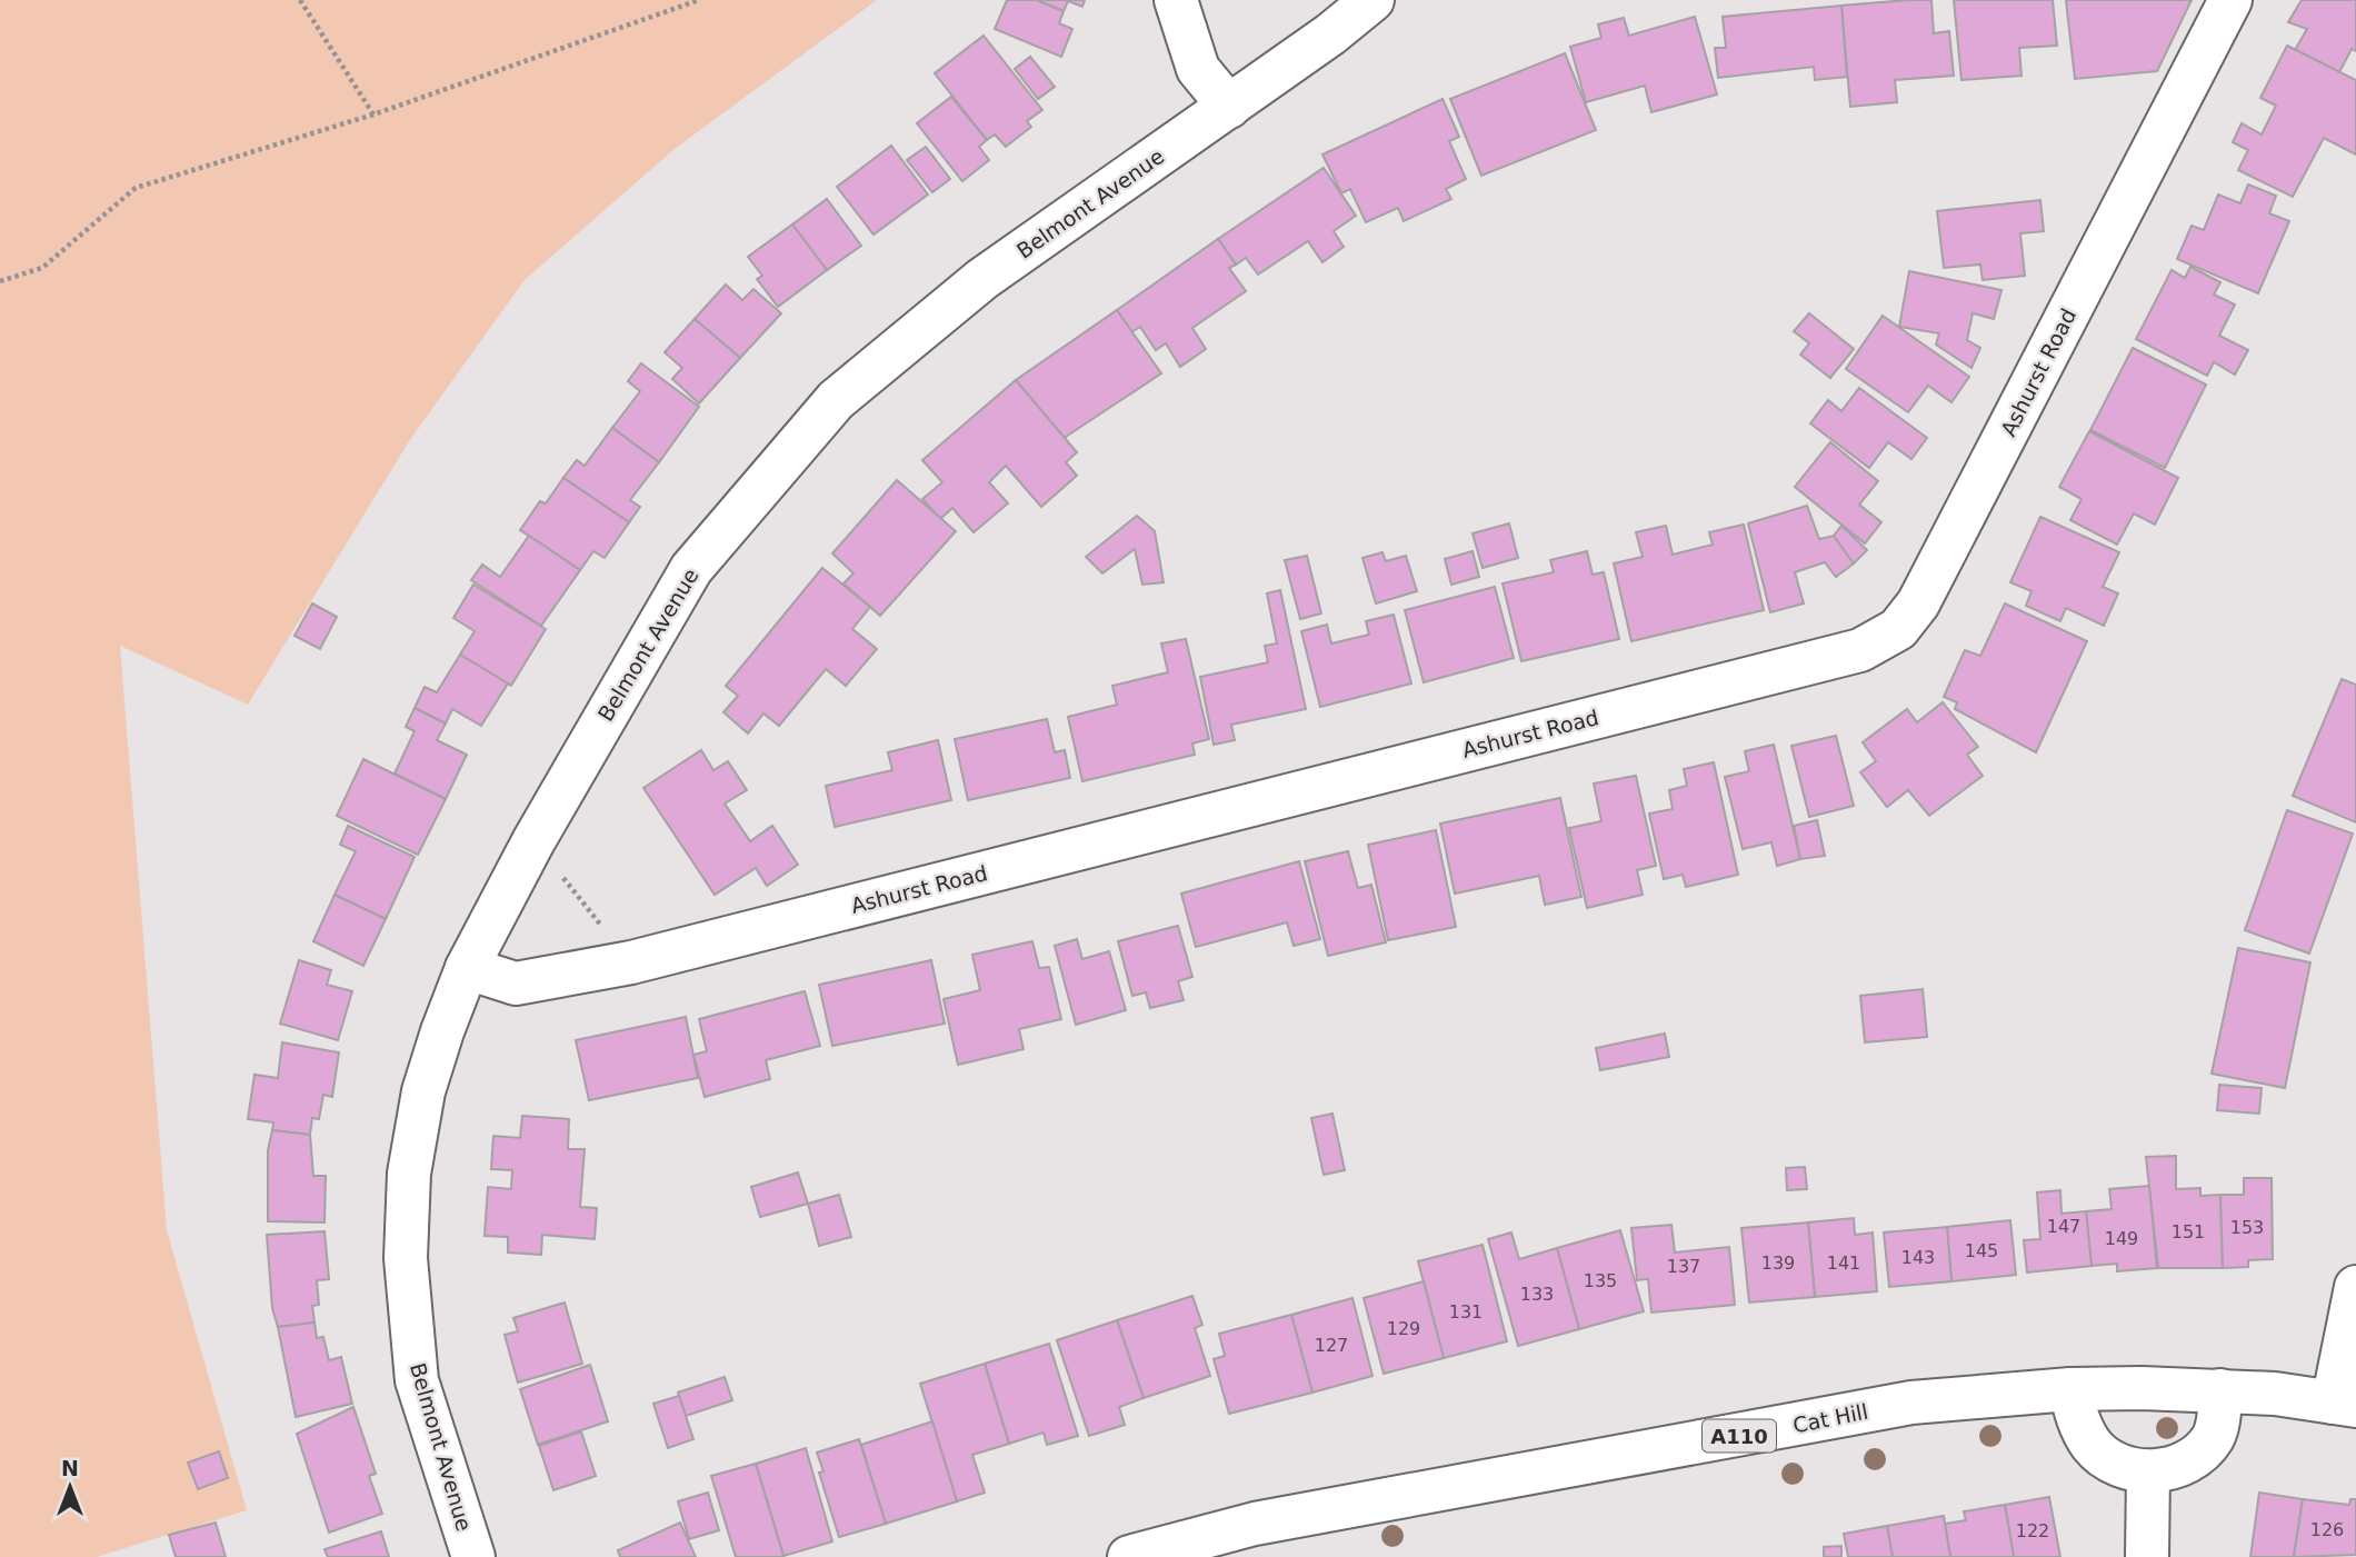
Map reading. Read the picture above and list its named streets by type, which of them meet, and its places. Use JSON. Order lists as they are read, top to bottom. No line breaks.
{"streets":{"street":["Belmont Avenue","Ashurst Road","Cat Hill","A110"]},"crossings":[["Belmont Avenue","Ashurst Road"]],"house_numbers":["147","153","151","149","145","143","139","141","137","135","133","131","129","127","126","122"],"north":"top"}
